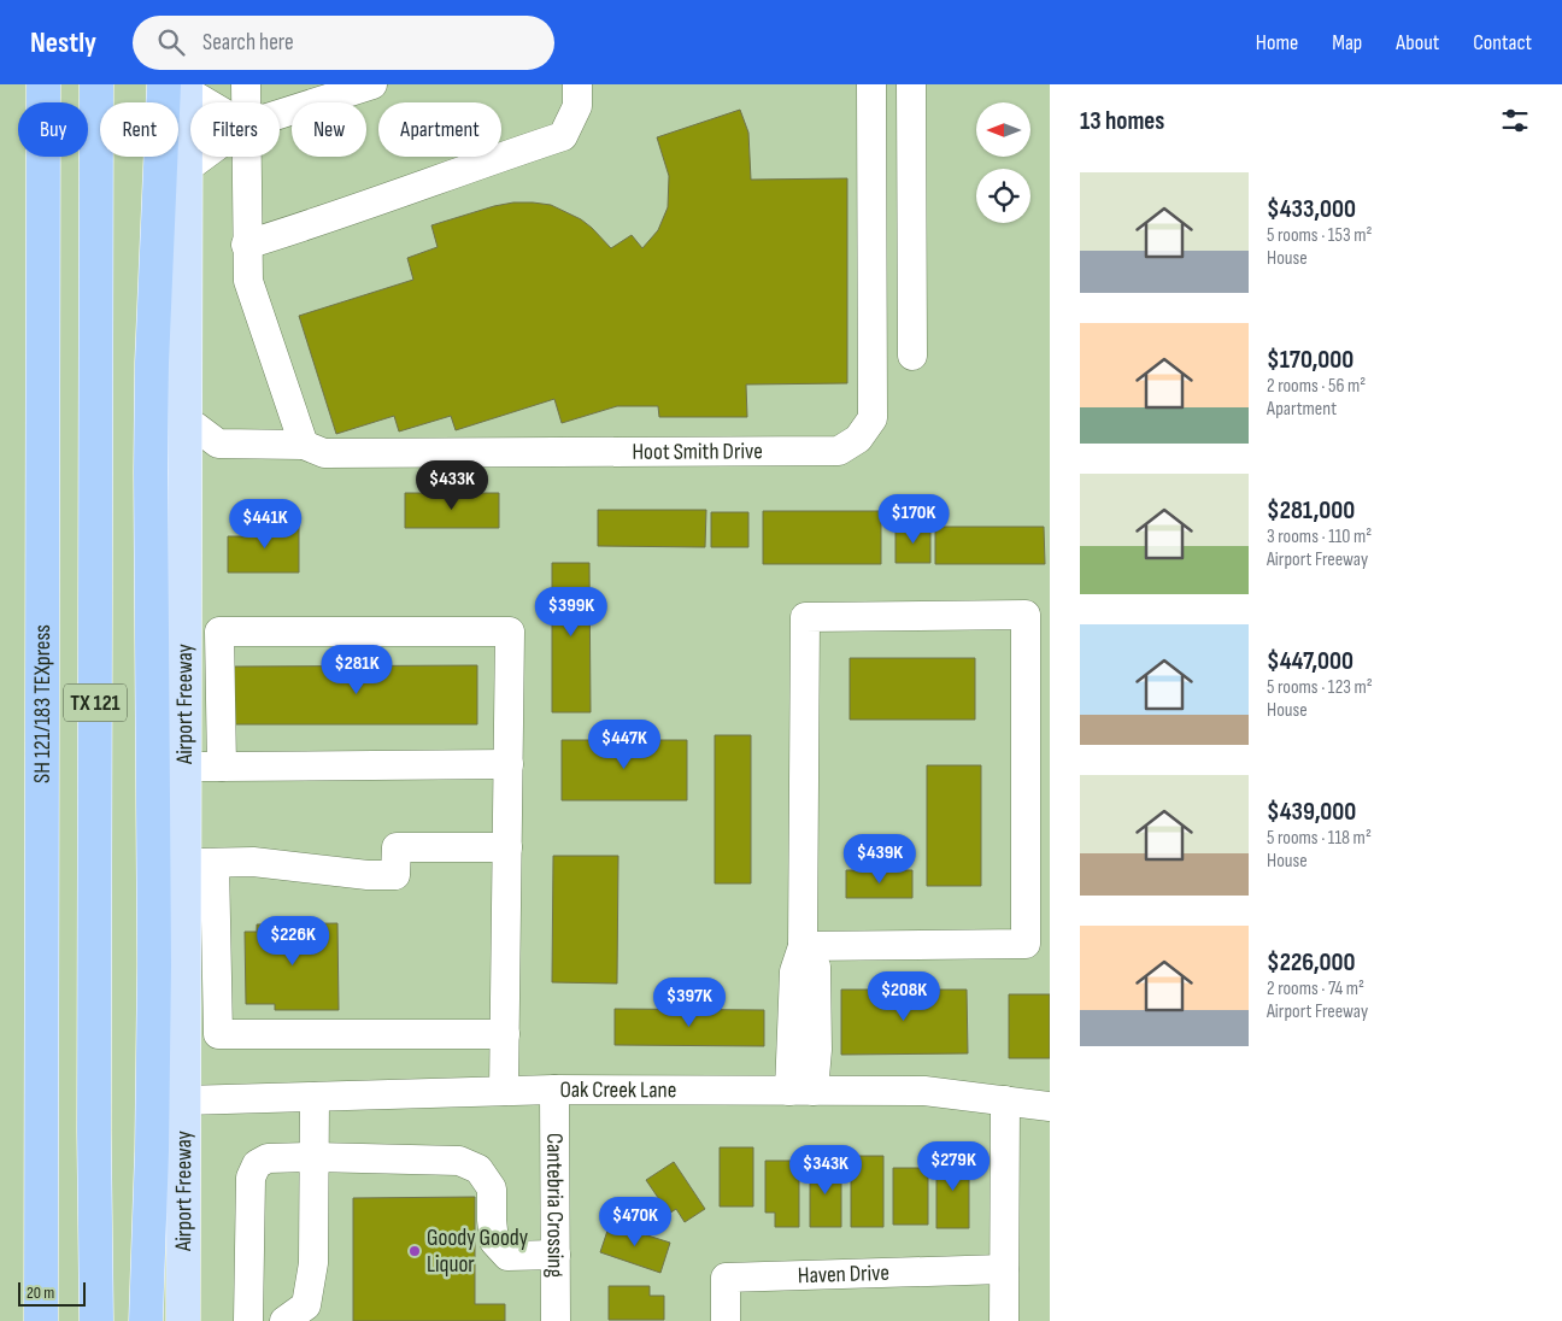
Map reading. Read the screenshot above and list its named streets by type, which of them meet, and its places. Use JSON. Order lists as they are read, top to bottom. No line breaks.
{"streets":{"highway":["SH 121/183 TEXpress","TX 121"],"main road":["Airport Freeway"],"street":["Hoot Smith Drive","Oak Creek Lane","Cantebria Crossing","Haven Drive"]},"crossings":[["Hoot Smith Drive","Airport Freeway"],["Airport Freeway","Oak Creek Lane"],["Oak Creek Lane","Cantebria Crossing"]],"places":["Goody Goody Liquor"],"scale_bar":"20 m","north":"left","page":{"header":"Nestly","search":"Search here","nav":["Home","Map","About","Contact"],"heading":"13 homes","chip":["Buy","Rent","Filters","New","Apartment"],"list":[{"name":"$433,000","note":"5 rooms · 153 m² · House"},{"name":"$170,000","note":"2 rooms · 56 m² · Apartment"},{"name":"$281,000","note":"3 rooms · 110 m² · Airport Freeway"},{"name":"$447,000","note":"5 rooms · 123 m² · House"},{"name":"$439,000","note":"5 rooms · 118 m² · House"},{"name":"$226,000","note":"2 rooms · 74 m² · Airport Freeway"}],"price":["$433K","$170K","$441K","$399K","$281K","$447K","$439K","$226K","$208K","$397K","$279K","$343K","$470K"],"scale":"20 m"}}
